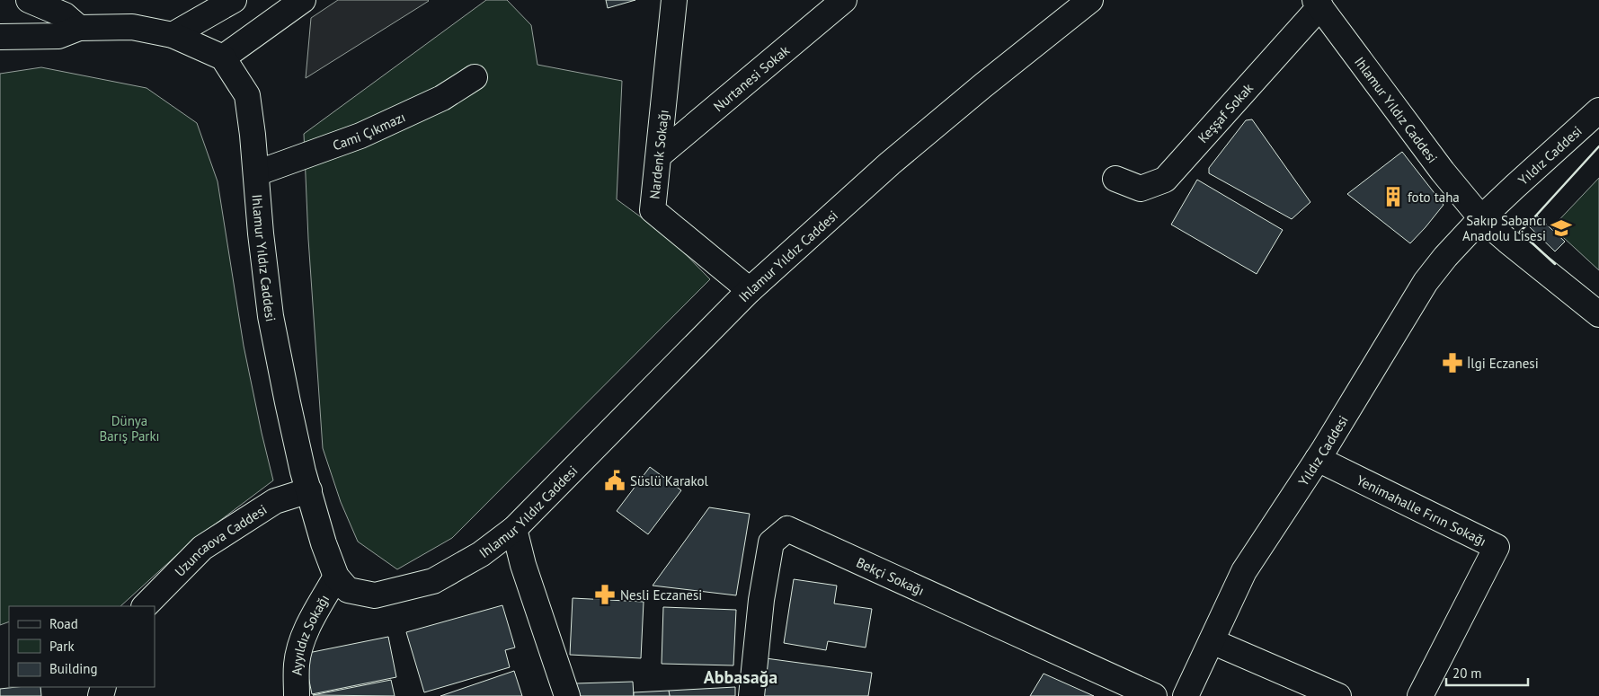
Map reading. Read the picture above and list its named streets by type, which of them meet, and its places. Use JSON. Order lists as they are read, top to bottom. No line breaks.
{"streets":{"street":["Nurtanesi Sokak","Ihlamur Yıldız Caddesi","Keşşaf Sokak","Cami Çıkmazı","Nardenk Sokağı","Yıldız Caddesi","Yenimahalle Fırın Sokağı","Uzuncaova Caddesi","Bekçi Sokağı","Ayyıldız Sokağı"]},"crossings":[["Nurtanesi Sokak","Nardenk Sokağı"],["Ihlamur Yıldız Caddesi","Keşşaf Sokak"],["Ihlamur Yıldız Caddesi","Cami Çıkmazı"],["Ihlamur Yıldız Caddesi","Nardenk Sokağı"],["Ihlamur Yıldız Caddesi","Yıldız Caddesi"],["Ihlamur Yıldız Caddesi","Uzuncaova Caddesi"],["Ihlamur Yıldız Caddesi","Ayyıldız Sokağı"],["Yıldız Caddesi","Yenimahalle Fırın Sokağı"]],"districts":["Abbasağa"],"parks":["Dünya Barış Parkı"],"places":{"building":["foto taha"],"school or university":["Sakıp Sabancı Anadolu Lisesi"],"pharmacy":["İlgi Eczanesi","Nesli Eczanesi"],"public building":["Süslü Karakol"]},"legend":["Road","Park","Building"],"scale_bar":"20 m"}
